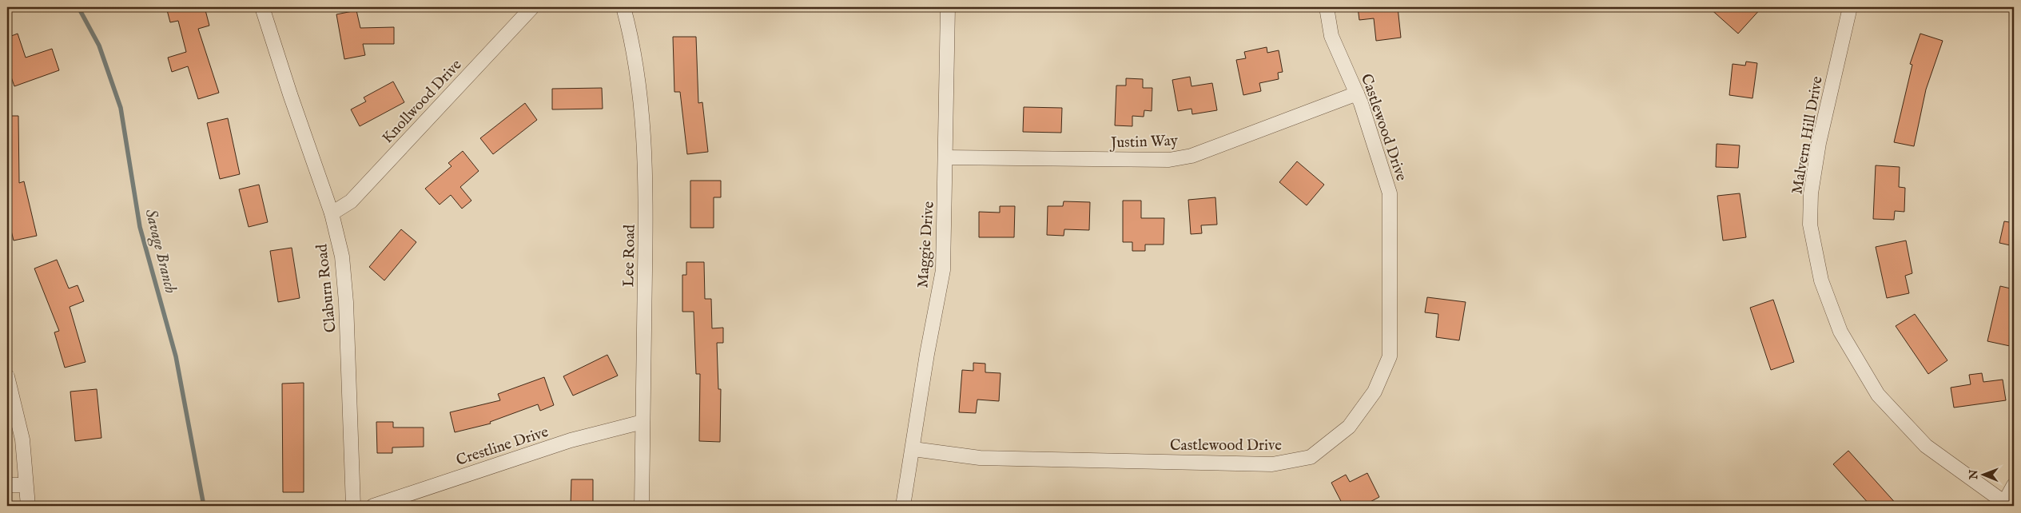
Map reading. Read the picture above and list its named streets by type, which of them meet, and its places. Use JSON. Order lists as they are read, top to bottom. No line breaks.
{"streets":{"street":["Knollwood Drive","Castlewood Drive","Malvern Hill Drive","Justin Way","Maggie Drive","Lee Road","Claburn Road","Crestline Drive"]},"crossings":[["Knollwood Drive","Claburn Road"],["Castlewood Drive","Justin Way"],["Castlewood Drive","Maggie Drive"],["Justin Way","Maggie Drive"],["Lee Road","Crestline Drive"]],"water":["Savage Branch"],"north":"left"}
